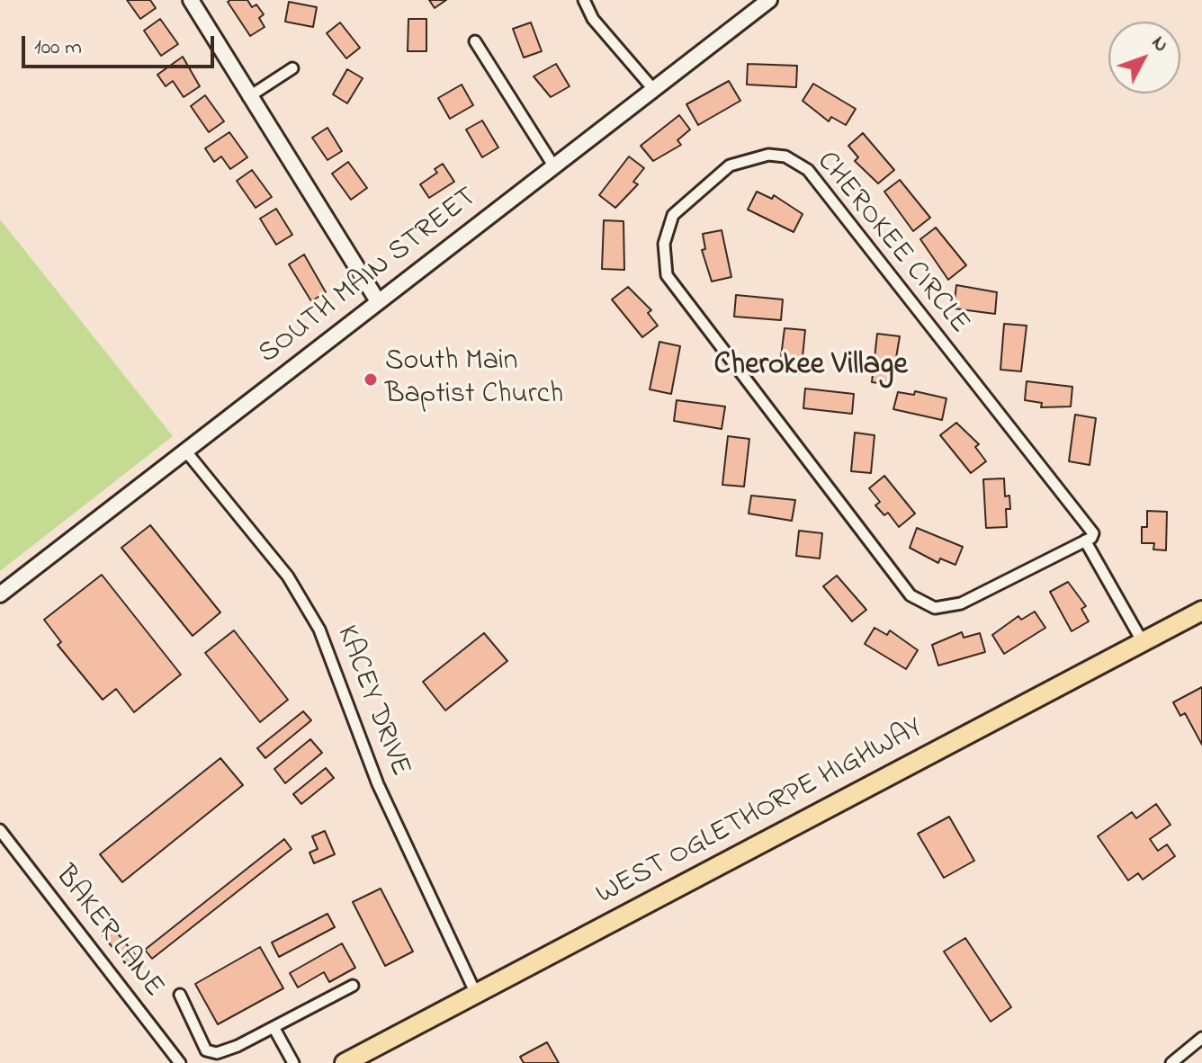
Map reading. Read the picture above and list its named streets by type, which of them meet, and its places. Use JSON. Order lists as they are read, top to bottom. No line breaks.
{"streets":{"highway":["WEST OGLETHORPE HIGHWAY"],"street":["CHEROKEE CIRCLE","SOUTH MAIN STREET","KACEY DRIVE","BAKER LANE"]},"crossings":[["CHEROKEE CIRCLE","WEST OGLETHORPE HIGHWAY"],["SOUTH MAIN STREET","KACEY DRIVE"],["KACEY DRIVE","WEST OGLETHORPE HIGHWAY"]],"districts":["Cherokee Village"],"places":["South Main Baptist Church"],"scale_bar":"100 m","north":"top right"}
